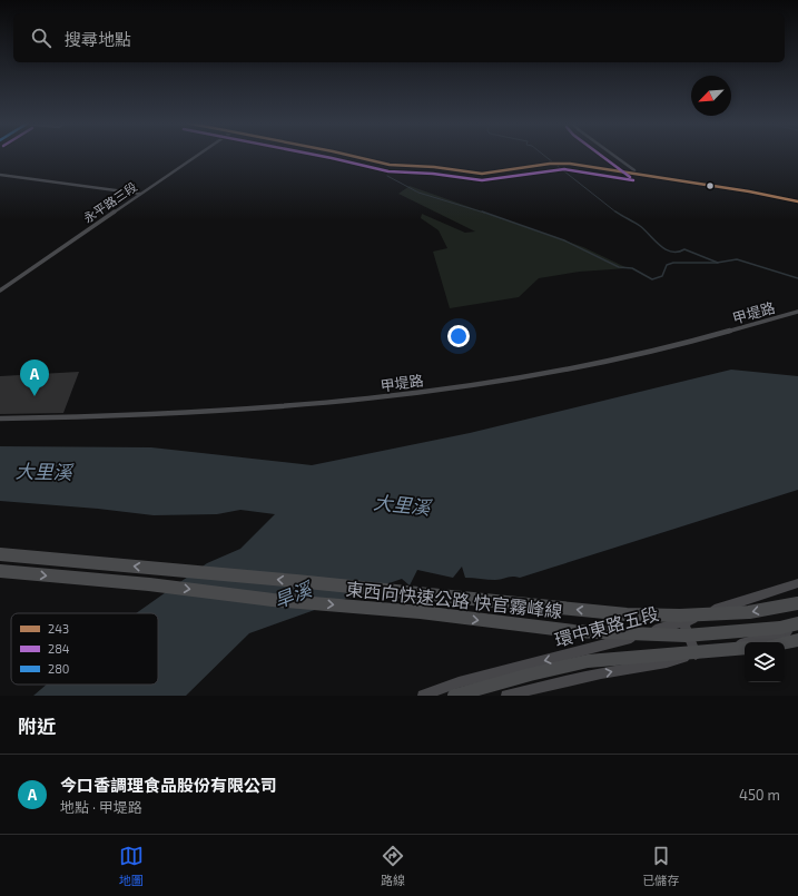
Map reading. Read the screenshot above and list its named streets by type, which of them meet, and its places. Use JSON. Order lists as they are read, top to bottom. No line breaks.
{"streets":{"highway":["東西向快速公路 快官霧峰線"],"street":["永平路三段","甲堤路","環中東路五段"]},"water":["大里溪","旱溪"],"lines":["transit line 243","transit line 284"],"legend":["243","284","280"],"north":"bottom left","page":{"search":"搜尋地點","pins":"A","heading":"附近","list":[{"mark":"A","name":"今口香調理食品股份有限公司","note":"地點 · 甲堤路","value":"450 m"}],"nav":["地圖","路線","已儲存"]}}
